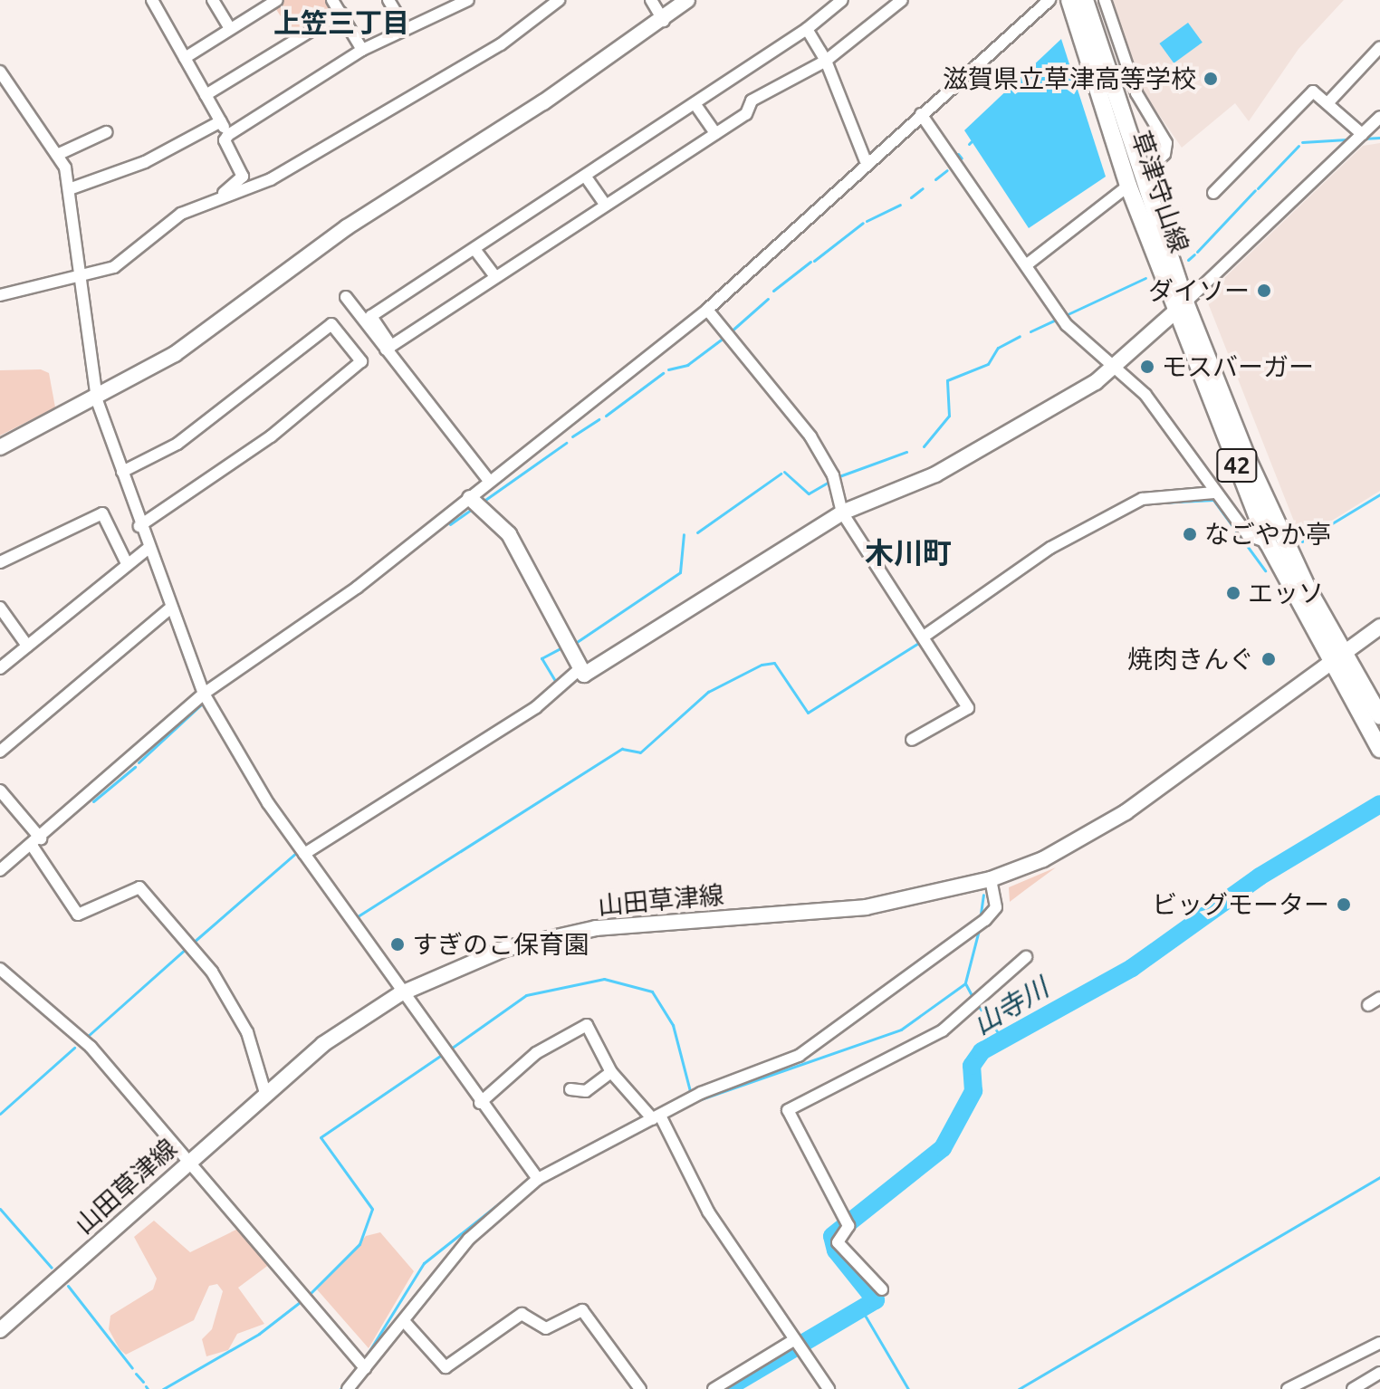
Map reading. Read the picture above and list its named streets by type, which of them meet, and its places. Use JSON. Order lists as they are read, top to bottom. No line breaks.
{"streets":{"main road":["草津守山線","42"],"street":["山田草津線"]},"crossings":[["草津守山線","山田草津線"]],"districts":["上笠三丁目","木川町"],"water":["山寺川"],"places":["滋賀県立草津高等学校","ダイソー","モスバーガー","なごやか亭","エッソ","焼肉きんぐ","ビッグモーター","すぎのこ保育園"]}
